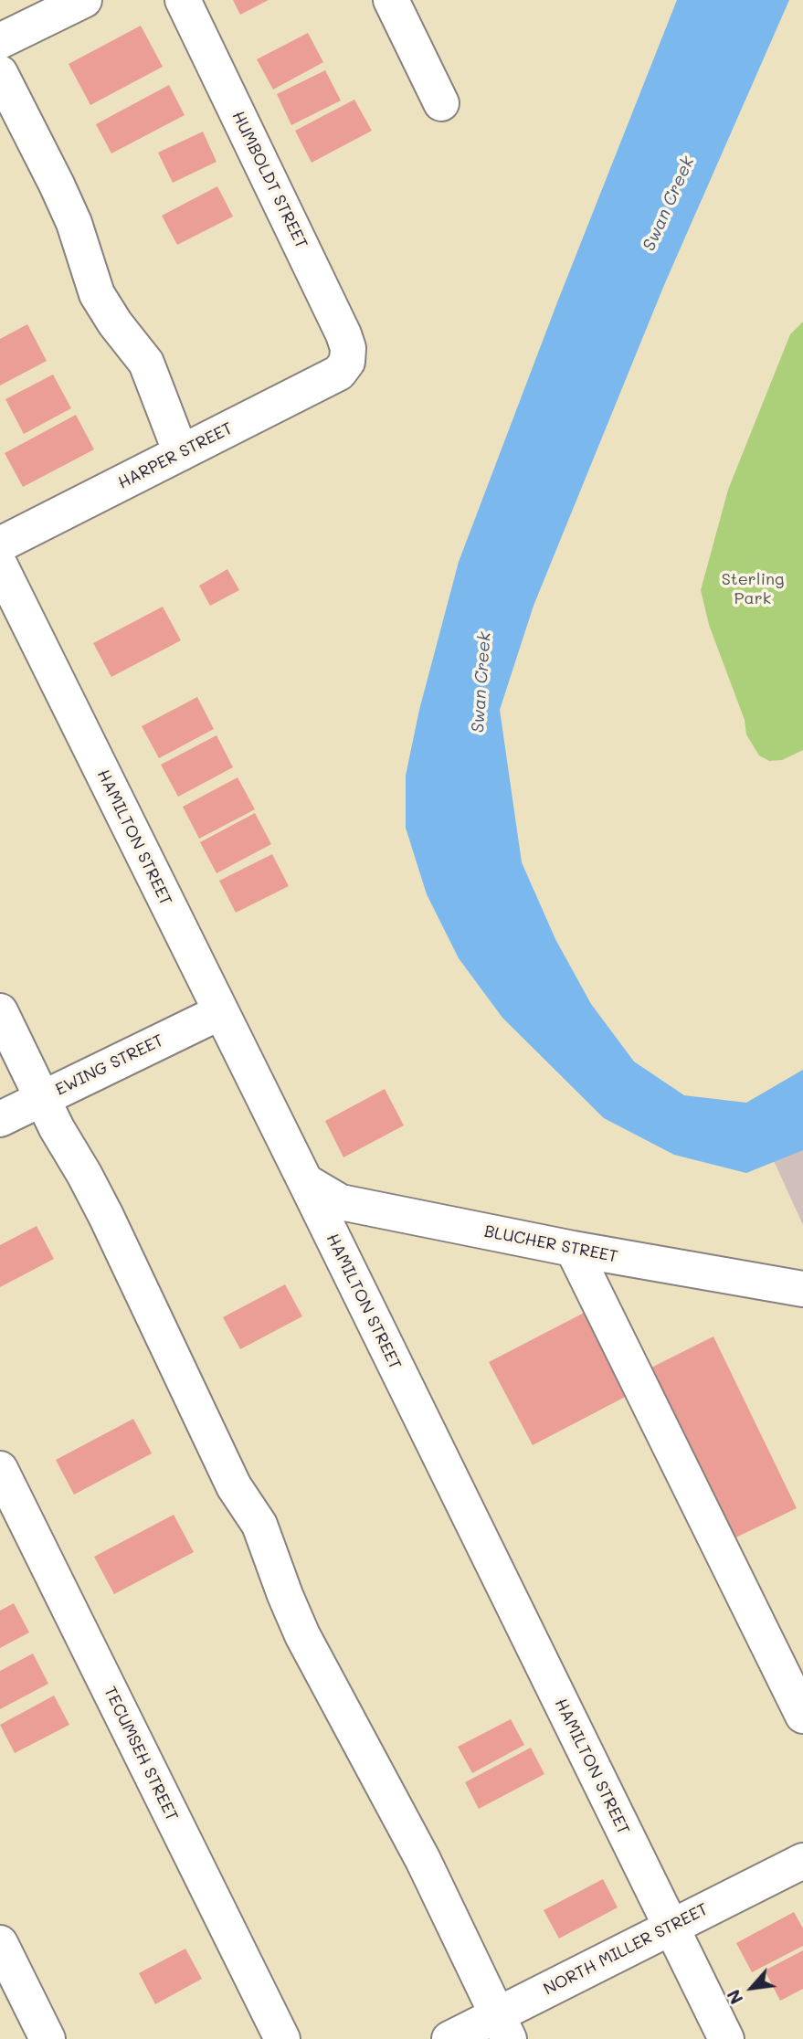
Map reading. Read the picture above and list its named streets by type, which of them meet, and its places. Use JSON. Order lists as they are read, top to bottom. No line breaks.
{"streets":{"street":["HUMBOLDT STREET","HARPER STREET","HAMILTON STREET","EWING STREET","BLUCHER STREET","TECUMSEH STREET","NORTH MILLER STREET"]},"crossings":[["HUMBOLDT STREET","HARPER STREET"],["HAMILTON STREET","EWING STREET"],["HAMILTON STREET","BLUCHER STREET"],["HAMILTON STREET","NORTH MILLER STREET"]],"water":["Swan Creek"],"parks":["Sterling Park"],"north":"bottom left"}
